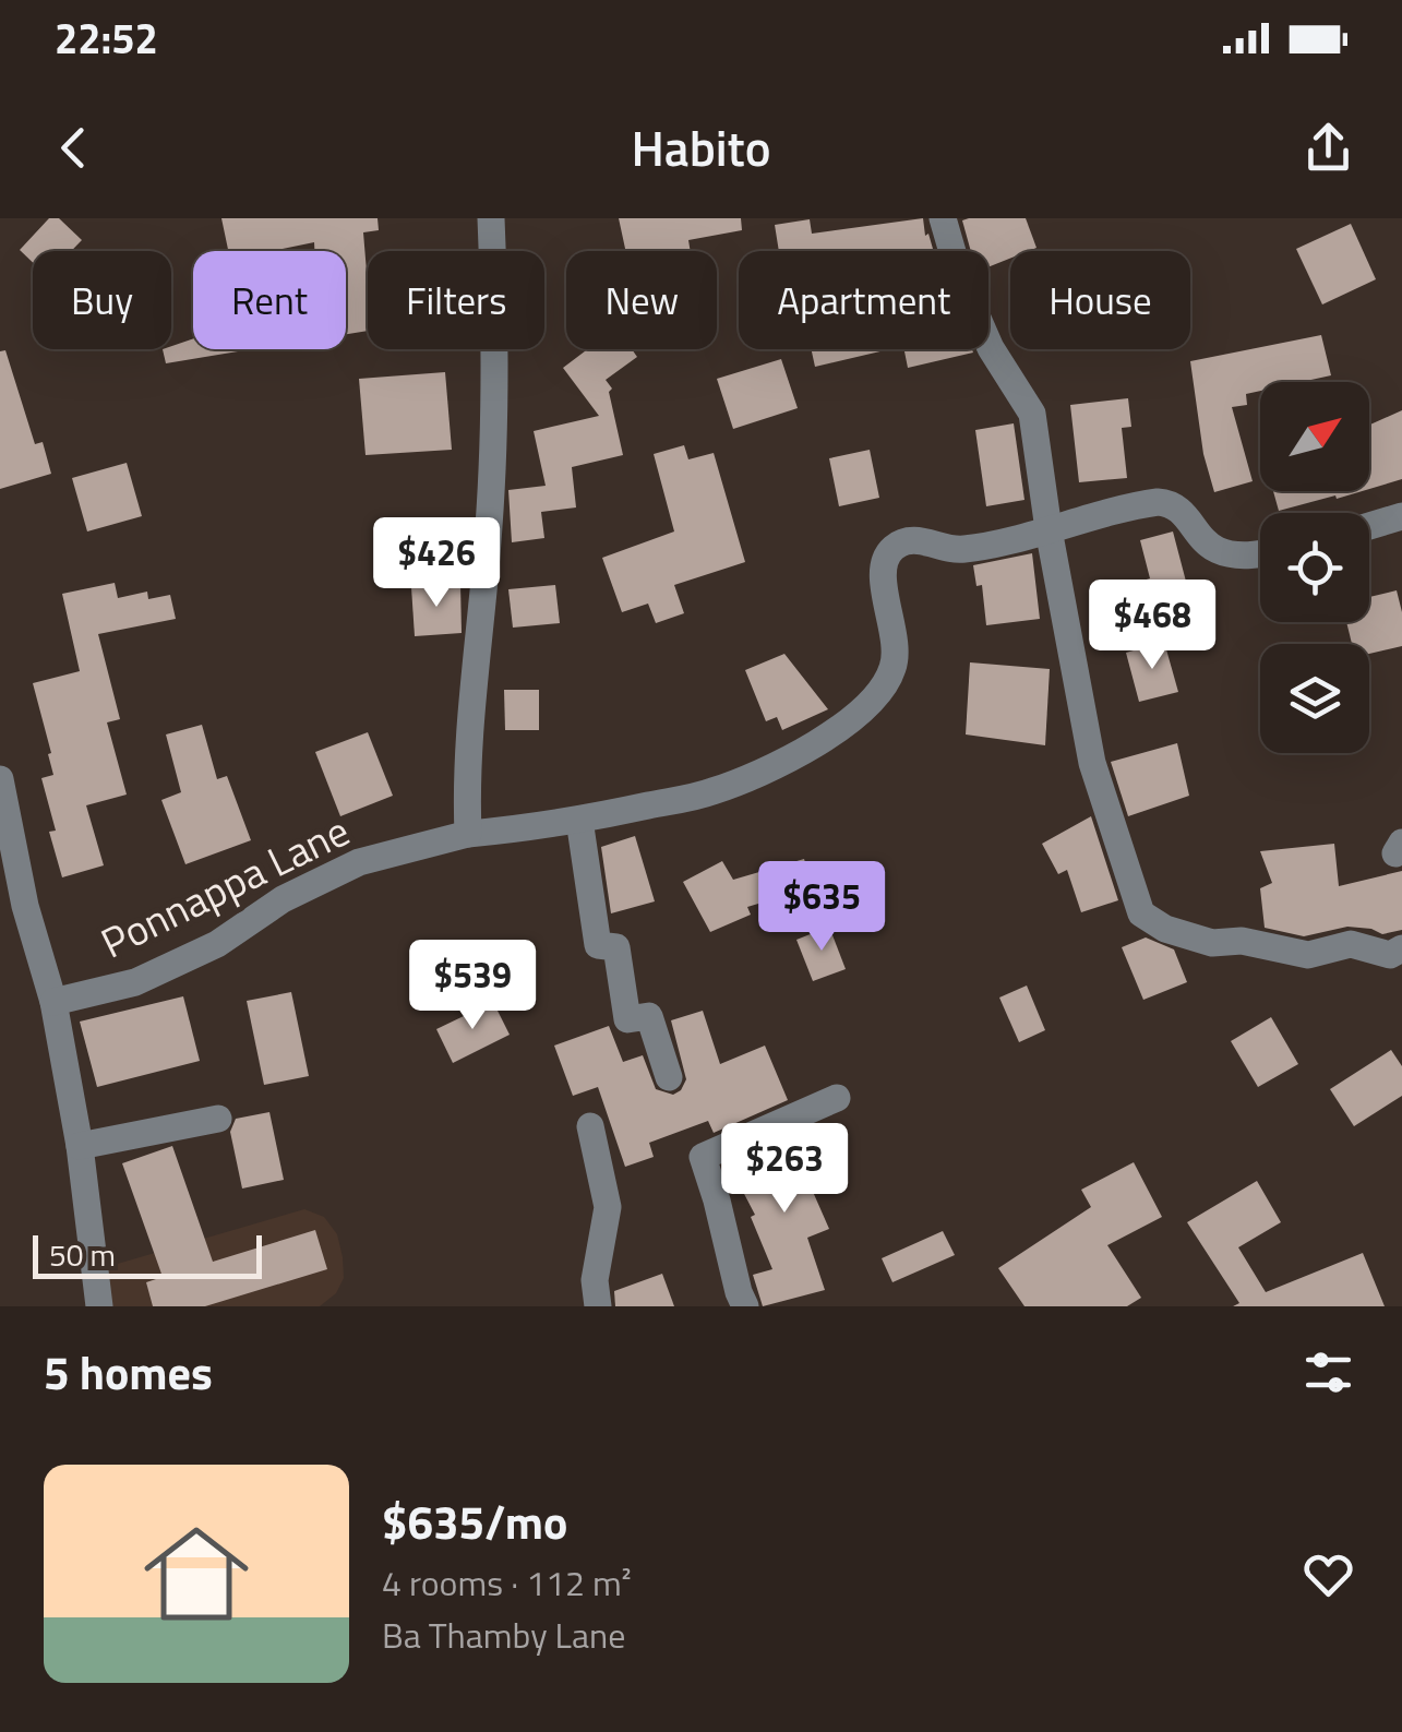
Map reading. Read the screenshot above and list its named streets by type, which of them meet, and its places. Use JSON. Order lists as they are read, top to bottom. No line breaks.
{"streets":{"street":["Ponnappa Lane"]},"scale_bar":"50 m","north":"top right","page":{"status":"22:52","header":"Habito","chip":["Buy","Rent","Filters","New","Apartment","House"],"price":["$426","$468","$635","$539","$263"],"scale":"50 m","heading":"5 homes","list":[{"name":"$635/mo","note":"4 rooms · 112 m² · Ba Thamby Lane"}]}}
